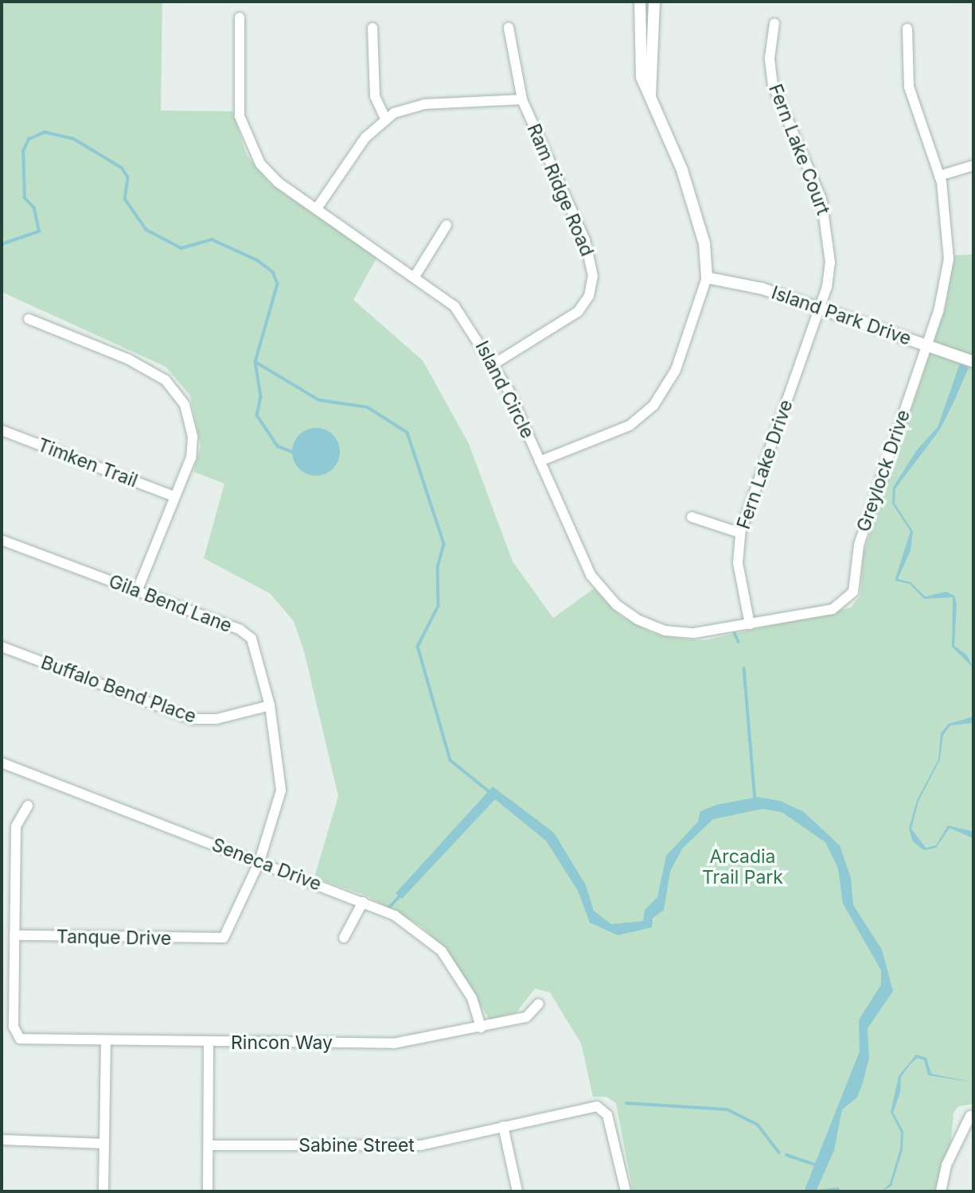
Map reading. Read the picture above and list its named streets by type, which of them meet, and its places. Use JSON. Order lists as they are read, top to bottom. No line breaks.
{"streets":{"street":["Fern Lake Court","Ram Ridge Road","Island Park Drive","Island Circle","Timken Trail","Fern Lake Drive","Greylock Drive","Gila Bend Lane","Buffalo Bend Place","Seneca Drive","Tanque Drive","Rincon Way","Sabine Street"]},"crossings":[["Fern Lake Court","Island Park Drive"],["Fern Lake Court","Fern Lake Drive"],["Ram Ridge Road","Island Circle"],["Island Park Drive","Fern Lake Drive"],["Island Park Drive","Greylock Drive"],["Island Circle","Fern Lake Drive"],["Island Circle","Greylock Drive"],["Gila Bend Lane","Buffalo Bend Place"],["Gila Bend Lane","Seneca Drive"],["Gila Bend Lane","Tanque Drive"],["Seneca Drive","Rincon Way"],["Tanque Drive","Rincon Way"]],"parks":["Arcadia Trail Park"]}
